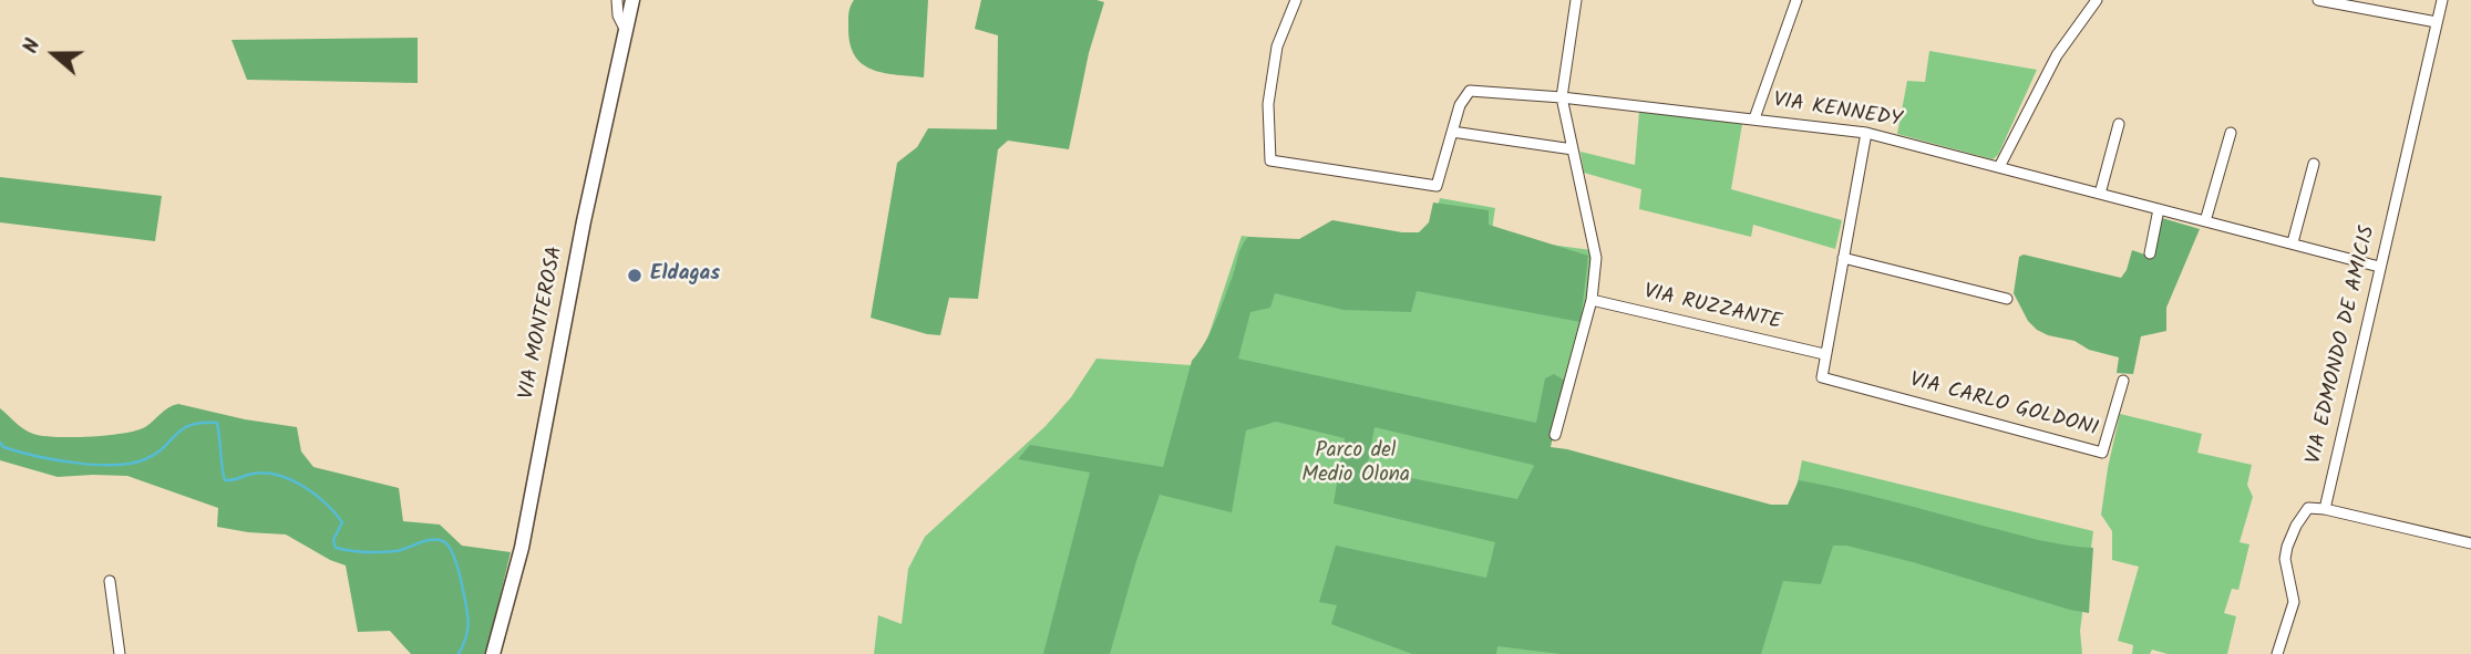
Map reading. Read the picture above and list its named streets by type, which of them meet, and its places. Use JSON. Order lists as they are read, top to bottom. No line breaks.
{"streets":{"main road":["VIA MONTEROSA"],"street":["VIA KENNEDY","VIA RUZZANTE","VIA EDMONDO DE AMICIS","VIA CARLO GOLDONI"]},"crossings":[["VIA KENNEDY","VIA EDMONDO DE AMICIS"],["VIA RUZZANTE","VIA CARLO GOLDONI"]],"parks":["Parco del Medio Olona"],"places":["Eldagas"],"north":"left"}
